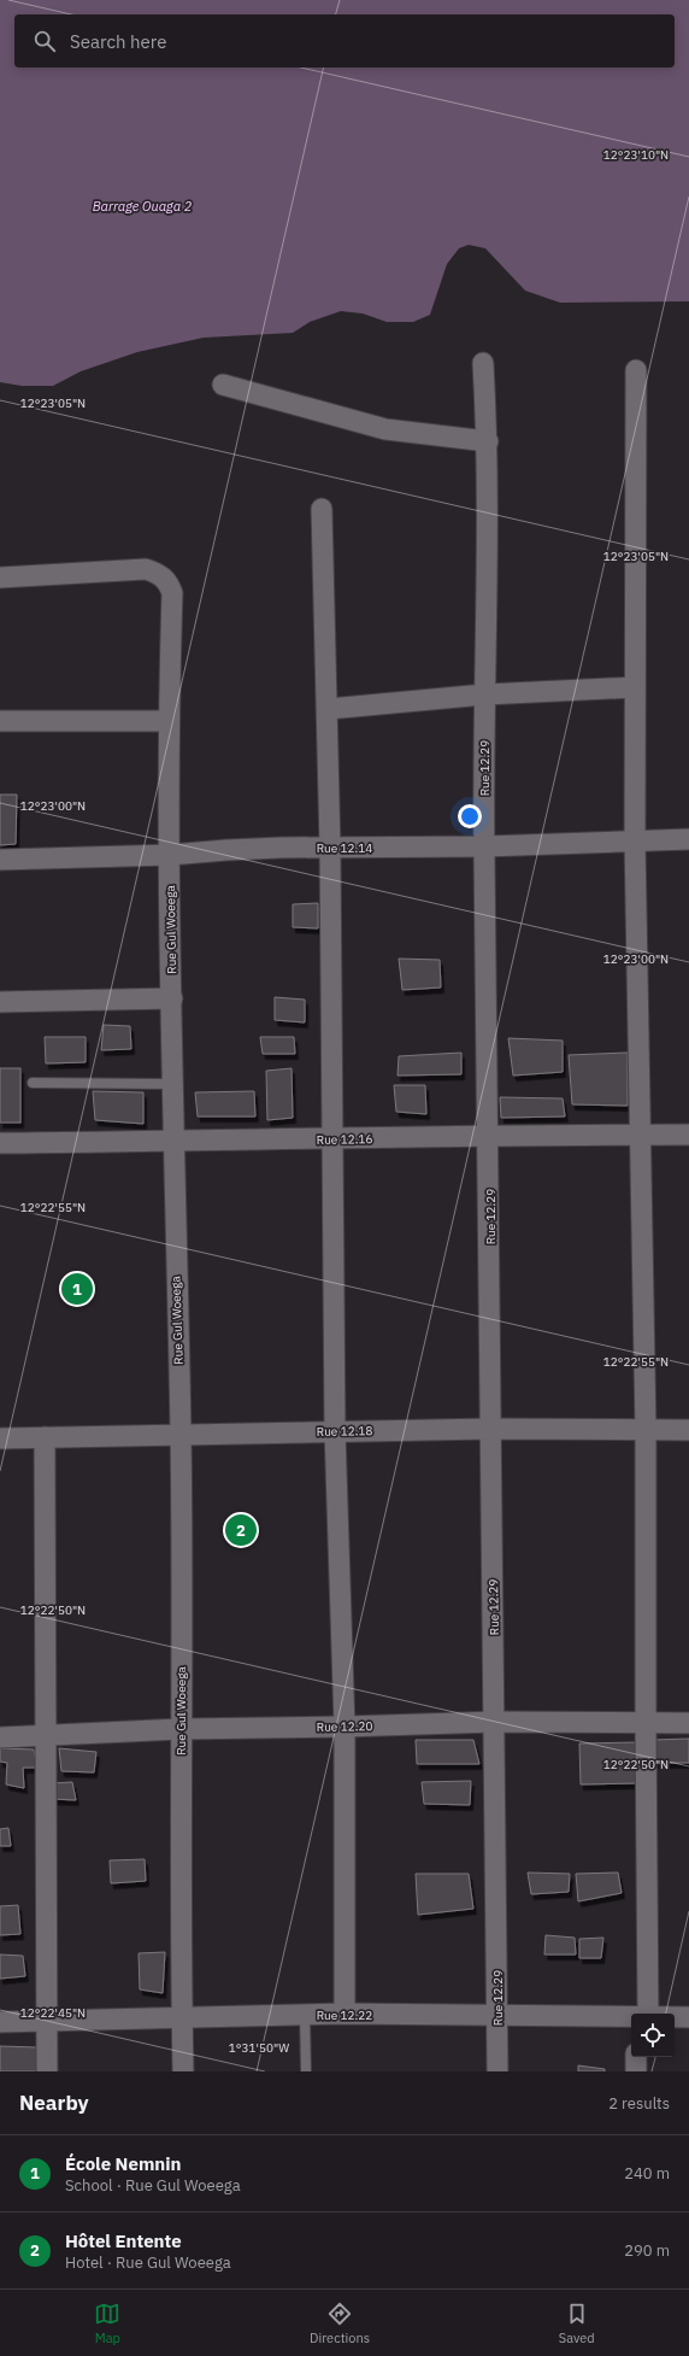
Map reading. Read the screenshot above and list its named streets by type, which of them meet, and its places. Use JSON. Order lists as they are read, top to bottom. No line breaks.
{"streets":{"street":["Rue 12.29","Rue 12.14","Rue Gul Woeega","Rue 12.16","Rue 12.18","Rue 12.20","Rue 12.22"]},"crossings":[["Rue 12.29","Rue 12.14"],["Rue 12.29","Rue 12.16"],["Rue 12.29","Rue 12.18"],["Rue 12.29","Rue 12.20"],["Rue 12.29","Rue 12.22"],["Rue 12.14","Rue Gul Woeega"],["Rue Gul Woeega","Rue 12.16"],["Rue Gul Woeega","Rue 12.18"],["Rue Gul Woeega","Rue 12.20"],["Rue Gul Woeega","Rue 12.22"]],"water":["Barrage Ouaga 2"],"page":{"search":"Search here","pins":["1","2"],"heading":["Nearby","2 results"],"list":[{"mark":"1","name":"École Nemnin","note":"School · Rue Gul Woeega","value":"240 m"},{"mark":"2","name":"Hôtel Entente","note":"Hotel · Rue Gul Woeega","value":"290 m"}],"nav":["Map","Directions","Saved"]},"coordinates":["12°23'10\"N","12°23'05\"N","12°23'00\"N","12°22'55\"N","12°22'50\"N","12°22'45\"N","1°31'50\"W"]}
